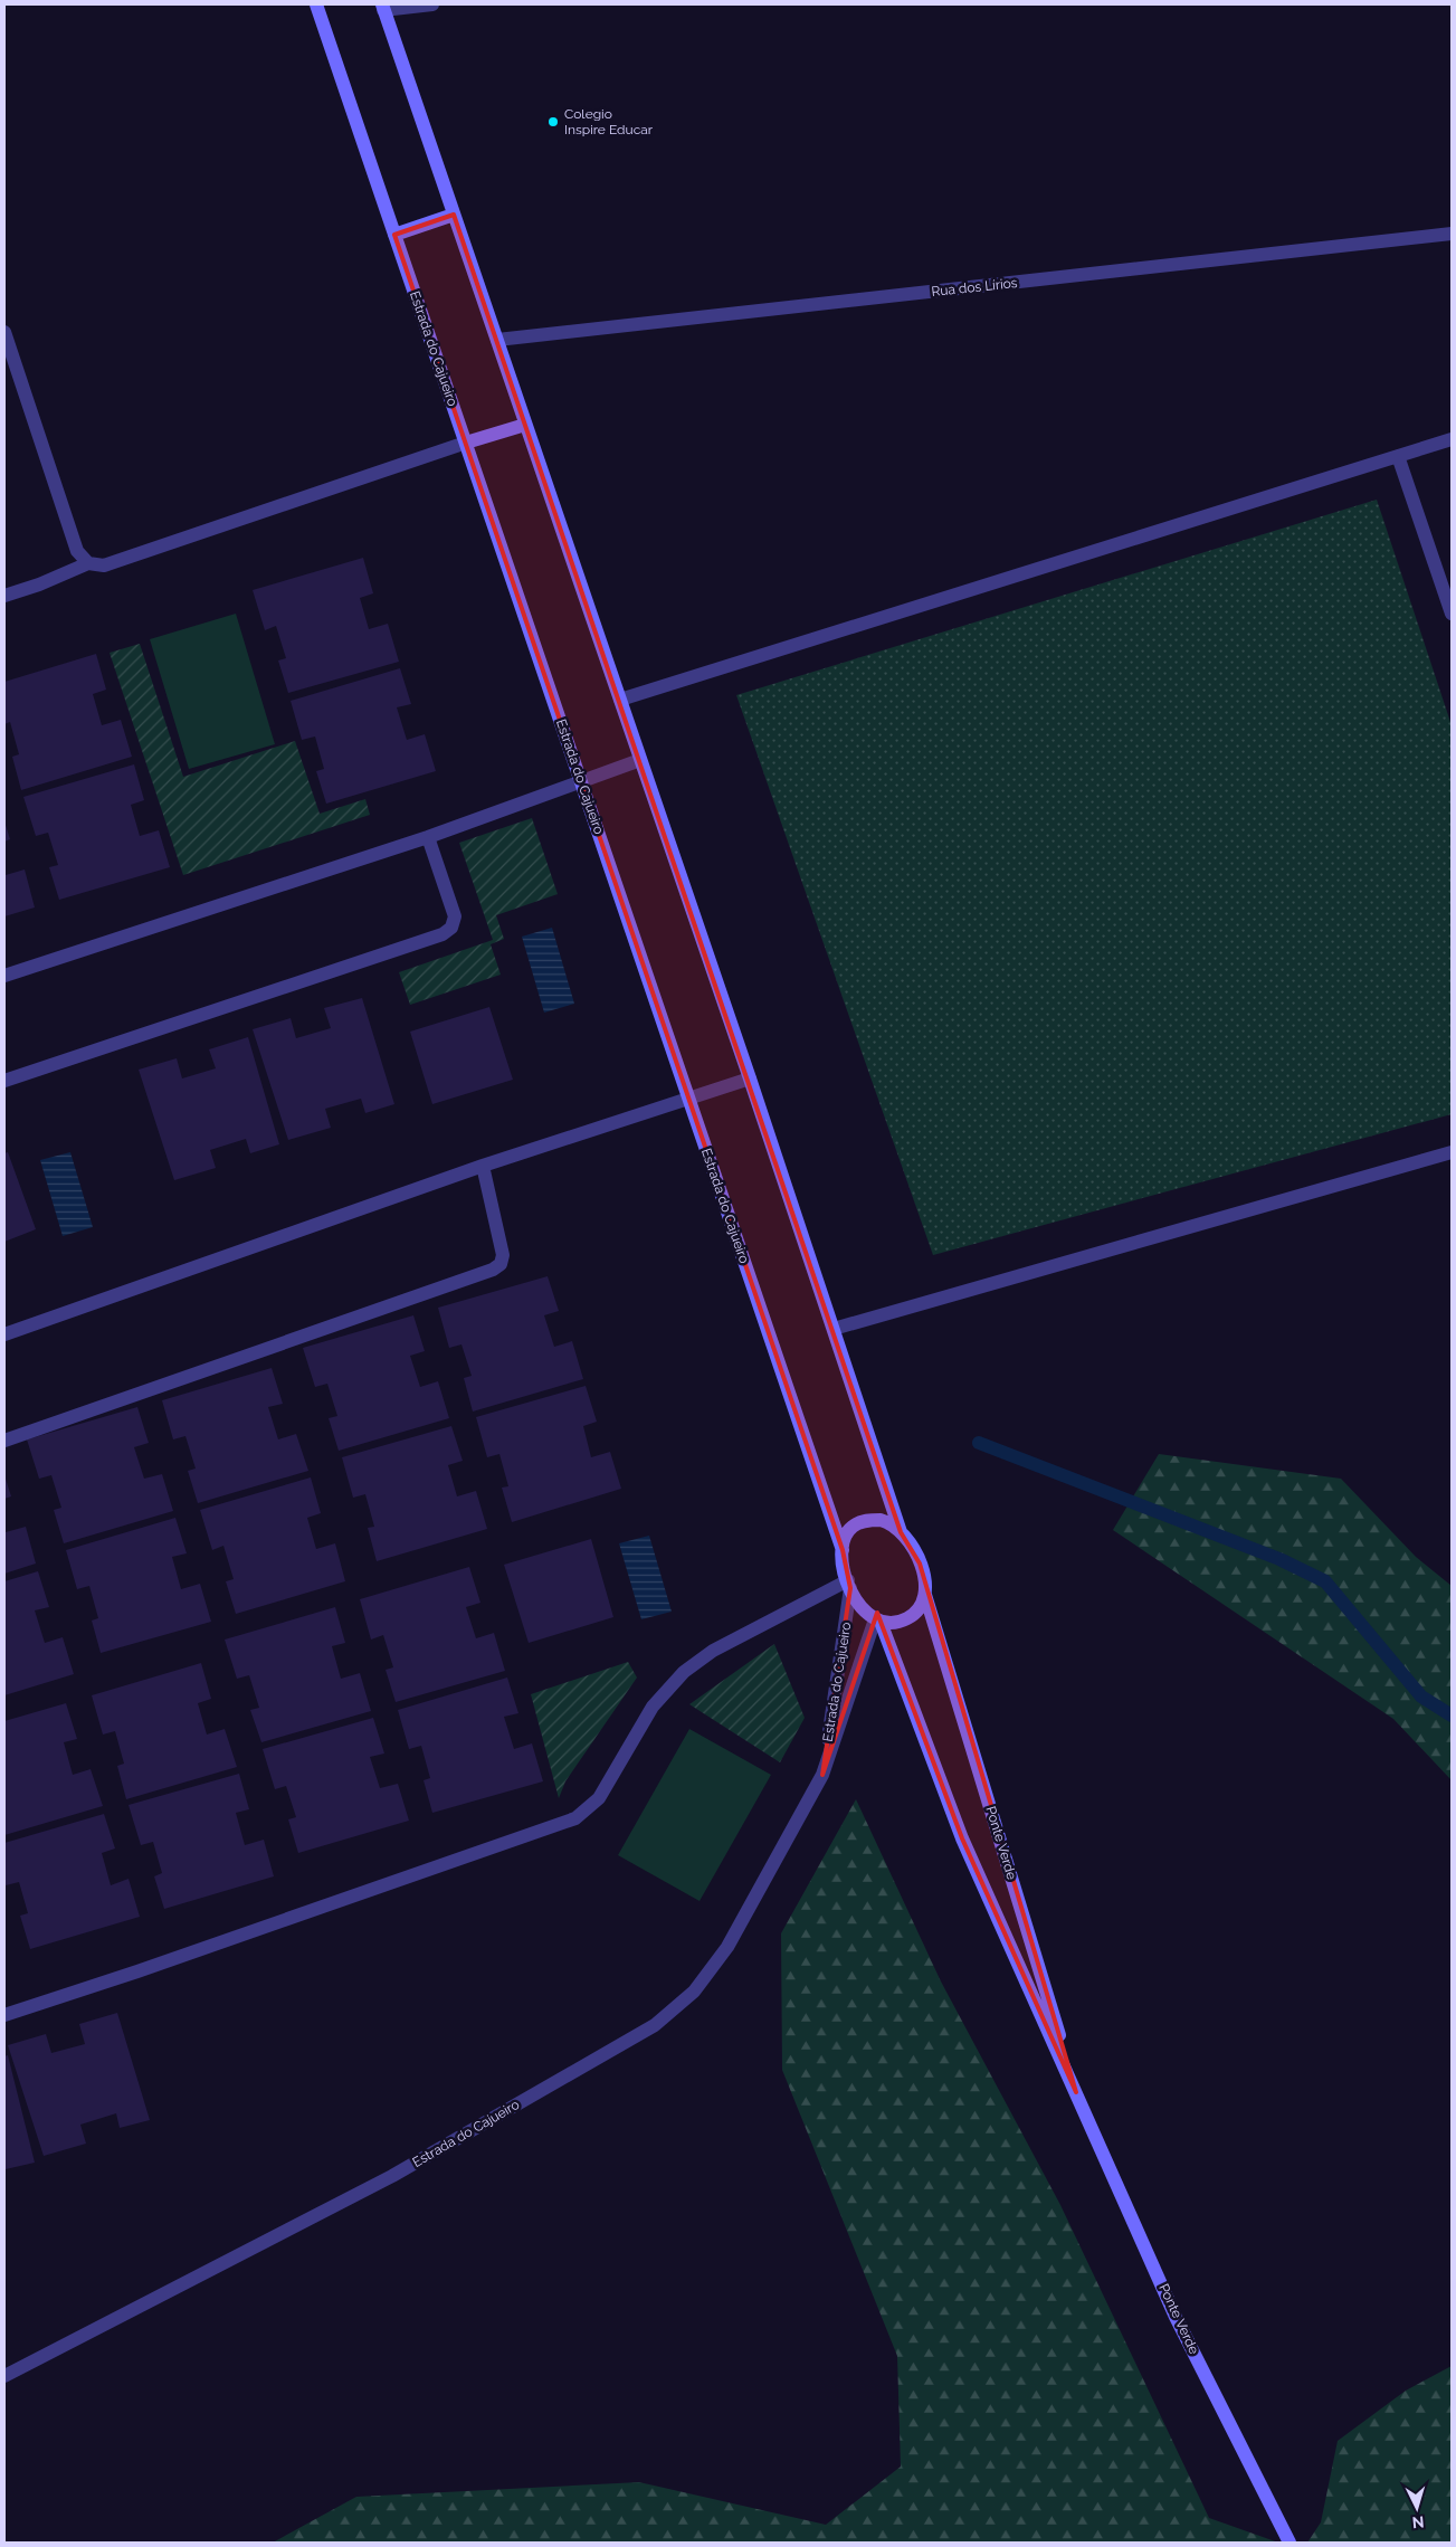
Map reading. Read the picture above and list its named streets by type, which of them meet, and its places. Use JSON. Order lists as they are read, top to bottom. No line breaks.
{"streets":{"main road":["Estrada do Cajueiro","Ponte Verde"],"street":["Rua dos Lírios"]},"crossings":[["Estrada do Cajueiro","Ponte Verde"]],"places":["Colegio Inspire Educar"],"north":"bottom"}
